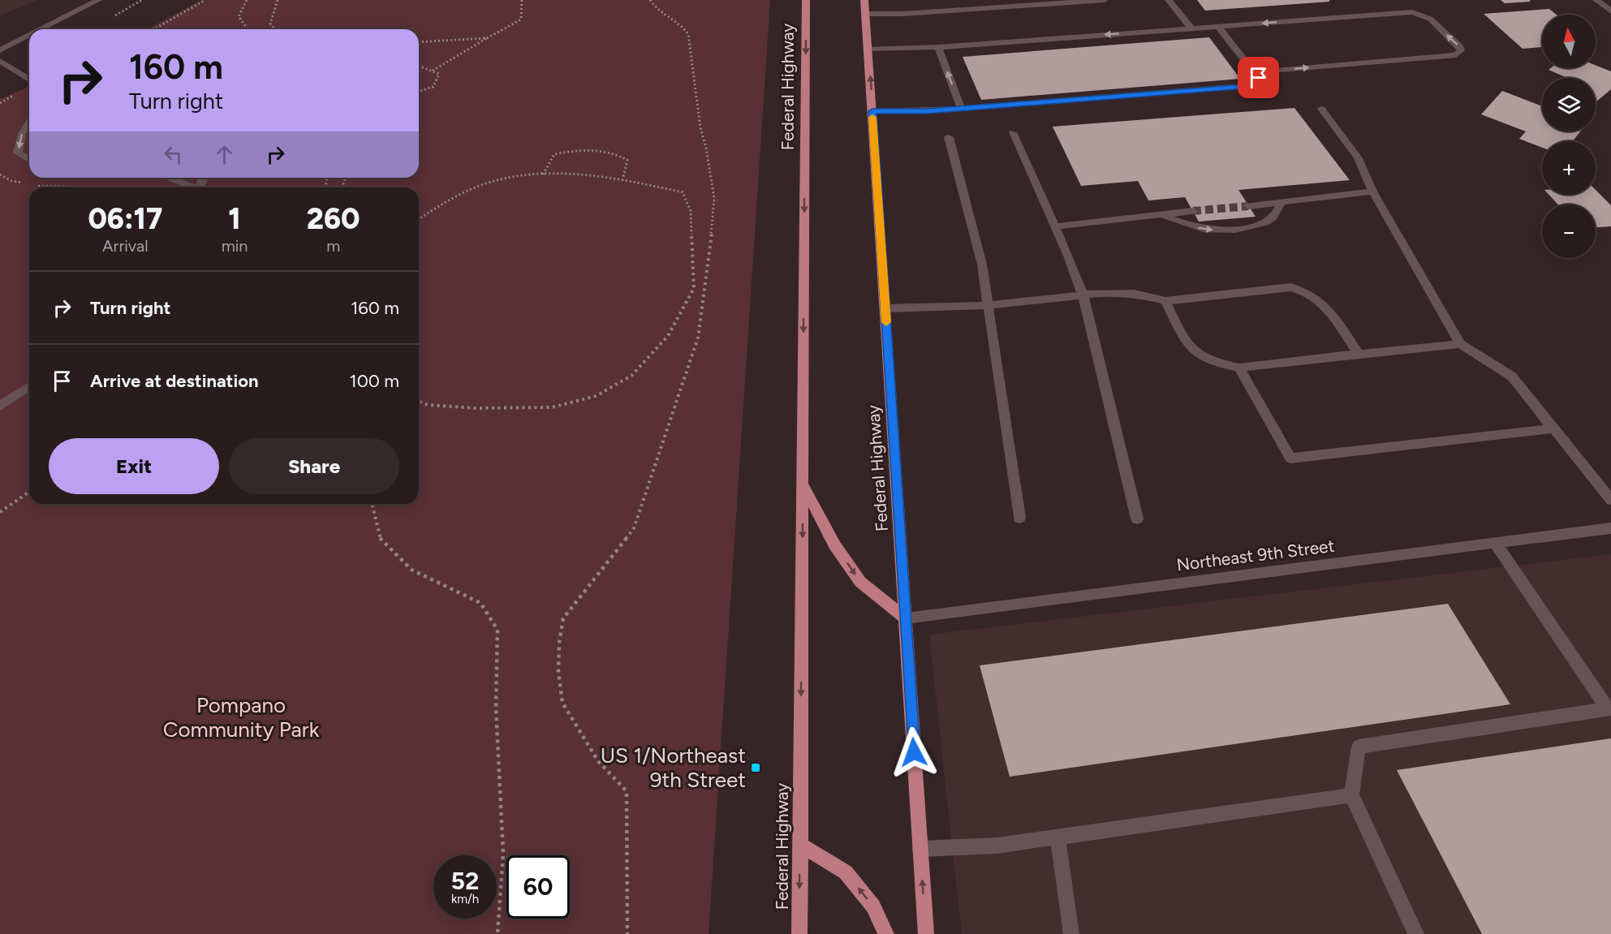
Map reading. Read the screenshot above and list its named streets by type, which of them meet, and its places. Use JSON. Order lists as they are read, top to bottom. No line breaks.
{"streets":{"main road":["Federal Highway"],"street":["Northeast 9th Street"]},"crossings":[["Federal Highway","Northeast 9th Street"]],"parks":["Pompano Community Park"],"places":{"transit":["US 1/Northeast 9th Street"]},"north":"top","page":{"map_buttons":["+","−"],"turn":["160 m","Turn right"],"eta":["06:17","Arrival","1","min","260","m"],"list":[{"name":"Turn right","value":"160 m"},{"name":"Arrive at destination","value":"100 m"}],"buttons":["Exit","Share"],"speed":"52 km/h","limit":"60"}}
